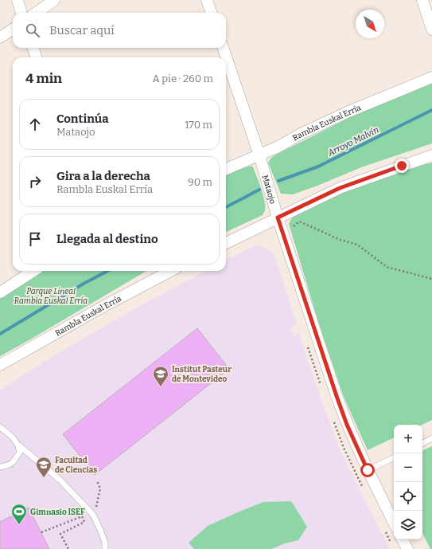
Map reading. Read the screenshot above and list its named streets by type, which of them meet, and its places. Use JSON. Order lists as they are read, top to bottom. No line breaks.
{"streets":{"street":["Rambla Euskal Erría","Mataojo"]},"crossings":[["Rambla Euskal Erría","Mataojo"]],"water":["Arroyo Malvín"],"parks":["Parque Lineal Rambla Euskal Erría"],"places":{"school or university":["Institut Pasteur de Montevideo","Facultad de Ciencias"],"sports":["Gimnasio ISEF"]},"north":"bottom right","page":{"search":"Buscar aquí","heading":["4 min","A pie · 260 m"],"list":[["Continúa","Mataojo","170 m"],["Gira a la derecha","Rambla Euskal Erría","90 m"],"Llegada al destino"],"map_buttons":["+","−"]}}
